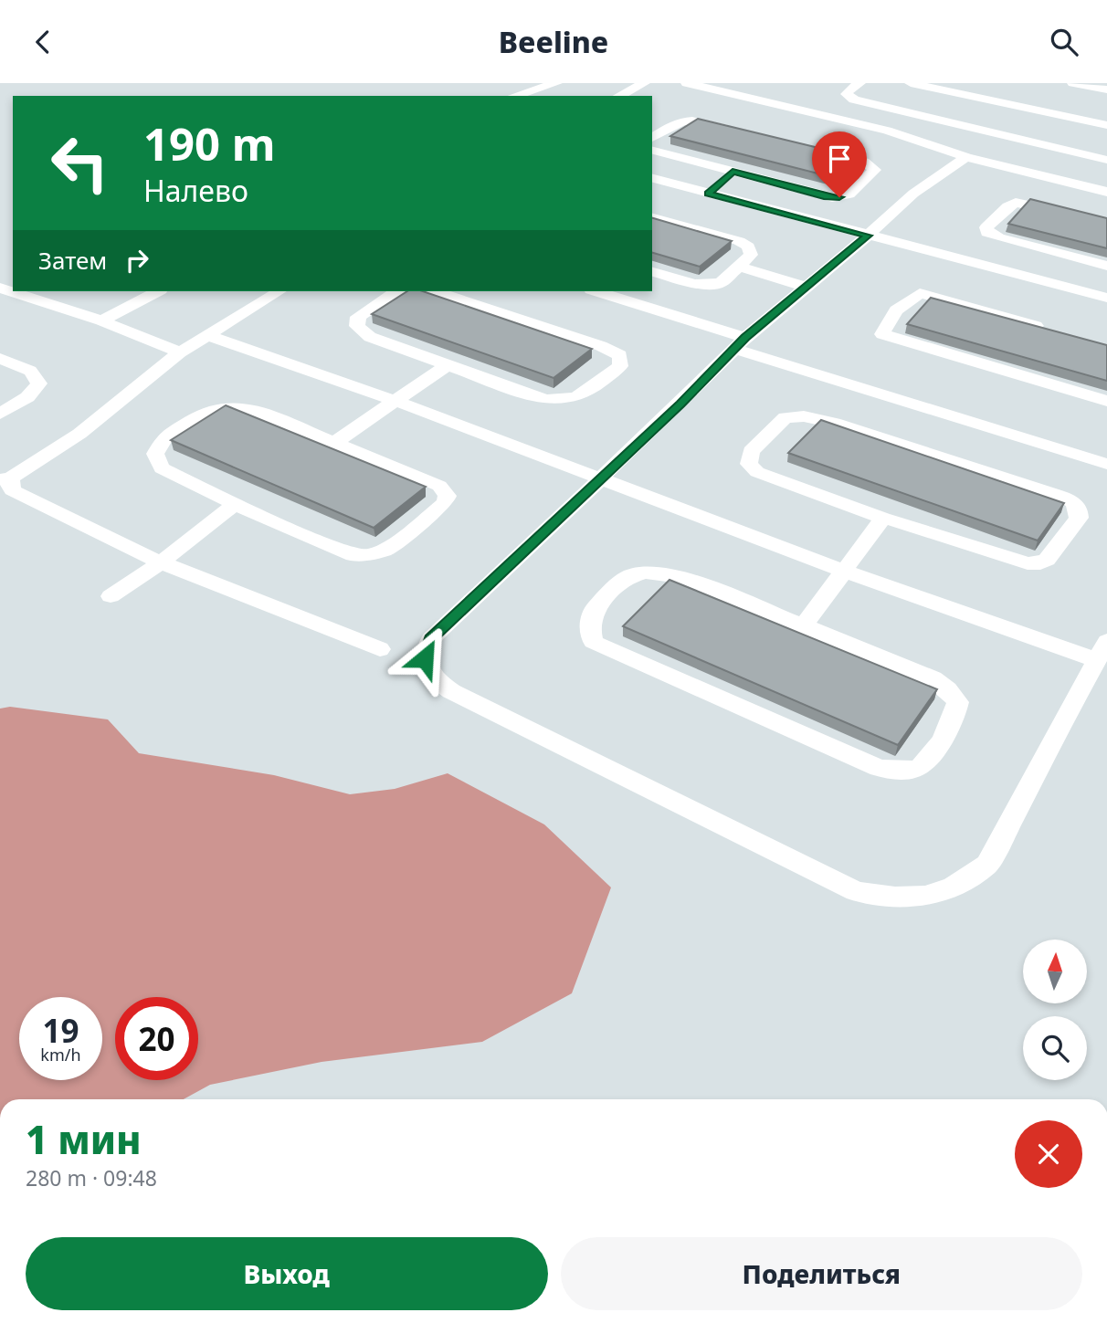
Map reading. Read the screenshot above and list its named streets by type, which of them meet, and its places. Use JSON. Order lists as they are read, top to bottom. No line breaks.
{"north":"top","page":{"header":"Beeline","turn":["190 m","Налево"],"then":"Затем","speed":"19 km/h","limit":"20","heading":["1 мин","280 m · 09:48"],"buttons":["Выход","Поделиться"]}}
